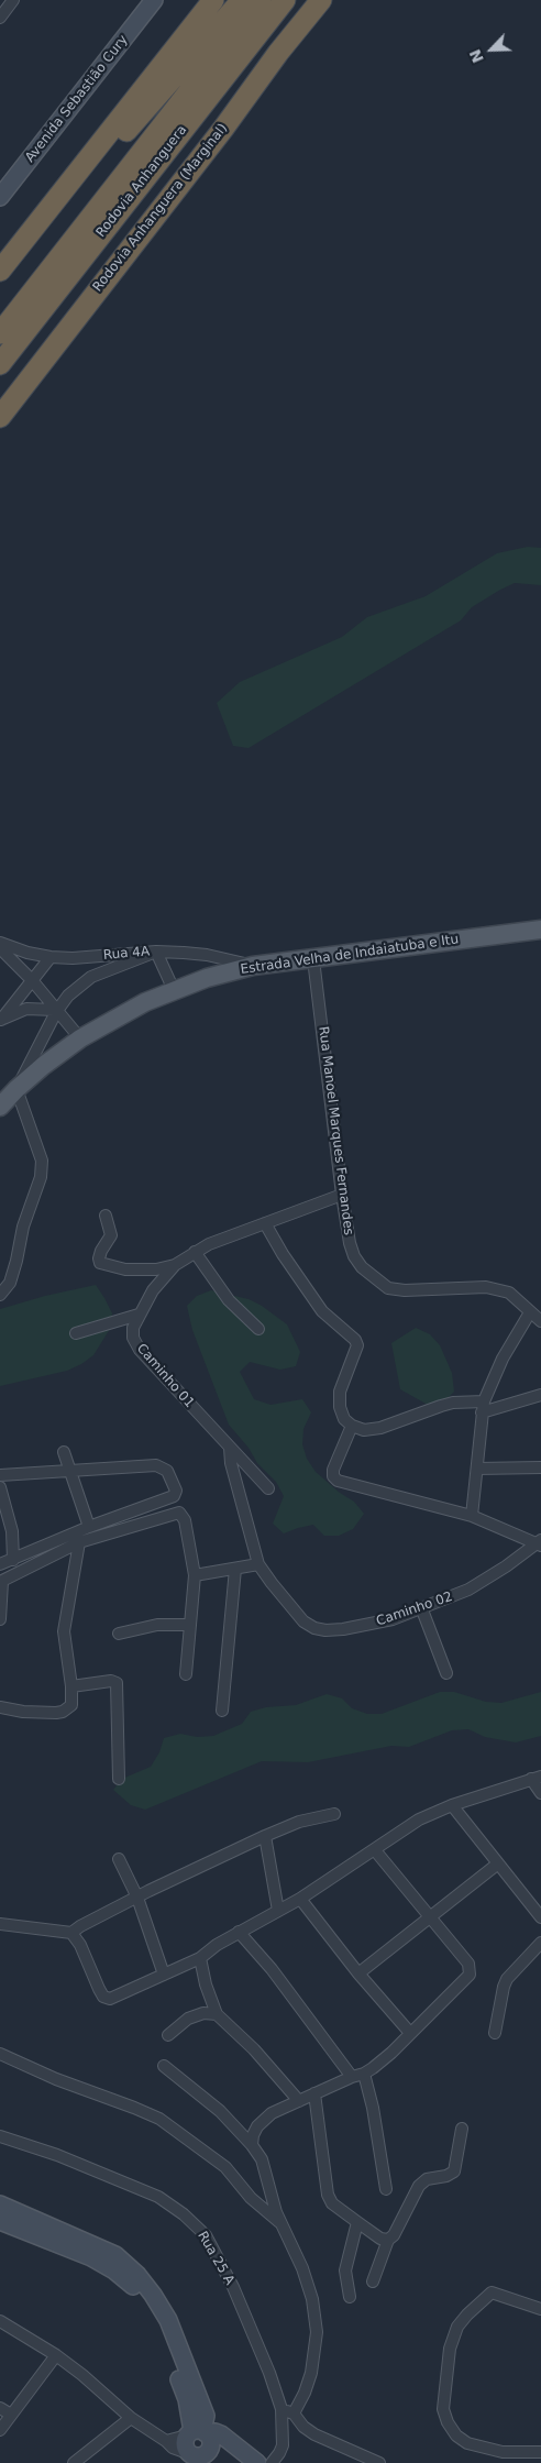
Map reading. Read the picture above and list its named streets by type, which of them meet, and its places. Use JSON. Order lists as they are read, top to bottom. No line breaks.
{"streets":{"highway":["Rodovia Anhanguera","Rodovia Anhanguera (Marginal)"],"main road":["Estrada Velha de Indaiatuba e Itu"],"street":["Avenida Sebastião Cury","Rua 4A","Rua Manoel Marques Fernandes","Caminho 01","Caminho 02","Rua 25 A"]},"crossings":[["Rua 4A","Estrada Velha de Indaiatuba e Itu"],["Estrada Velha de Indaiatuba e Itu","Rua Manoel Marques Fernandes"],["Rua Manoel Marques Fernandes","Caminho 01"]],"north":"bottom left"}
